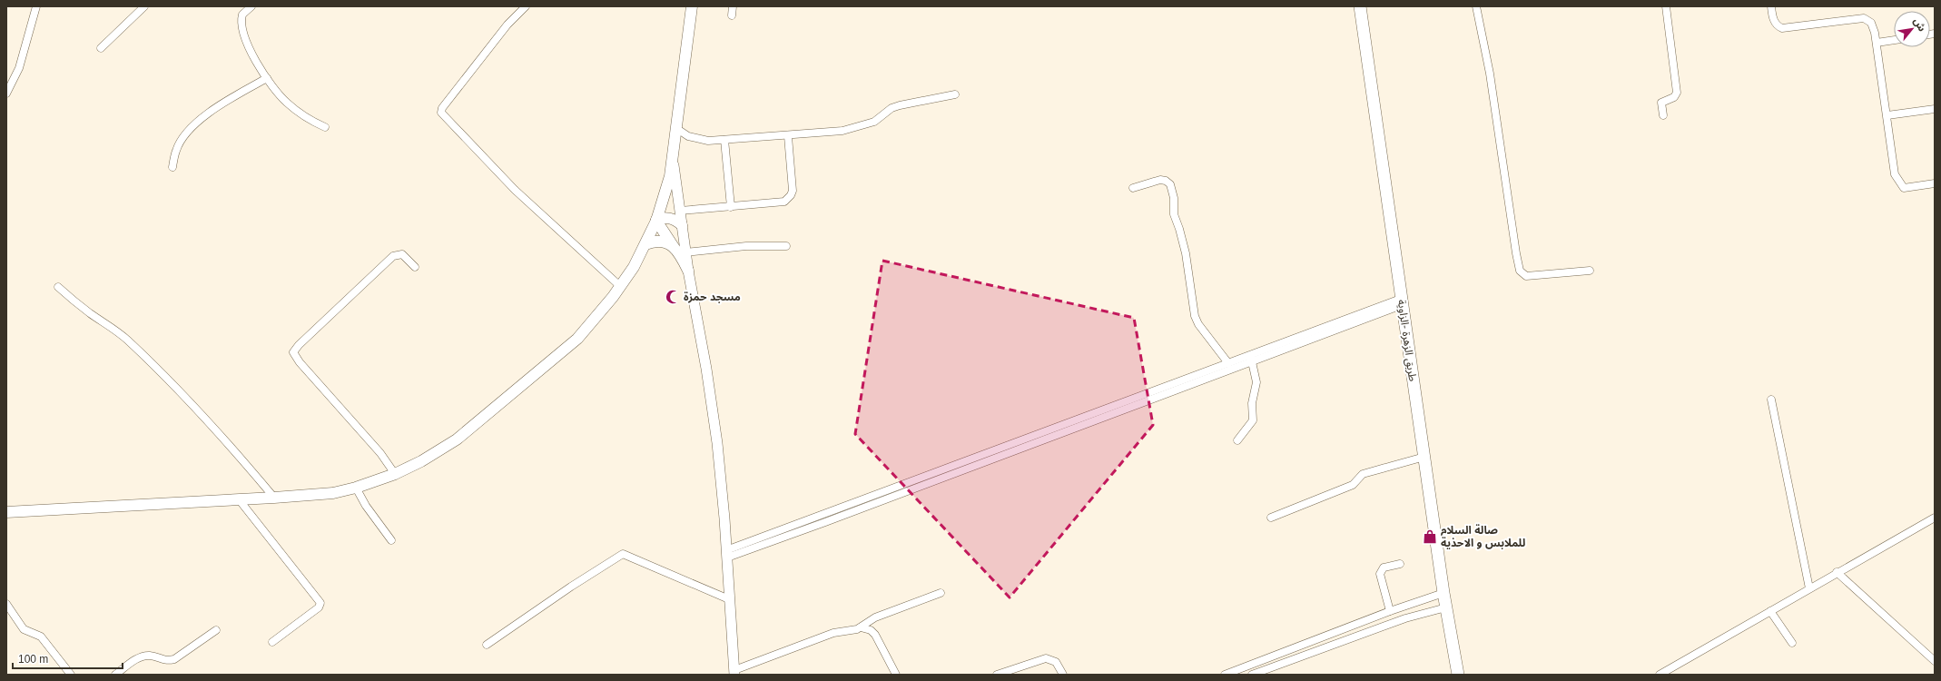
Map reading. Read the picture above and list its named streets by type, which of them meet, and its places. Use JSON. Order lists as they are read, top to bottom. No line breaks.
{"streets":{"main road":["طريق الزهرة -الزاوية"]},"places":{"mosque":["مسجد حمزة"],"shop":["صالة السلام للملابس و الاحذية"]},"scale_bar":"100 m","north":"top right"}
